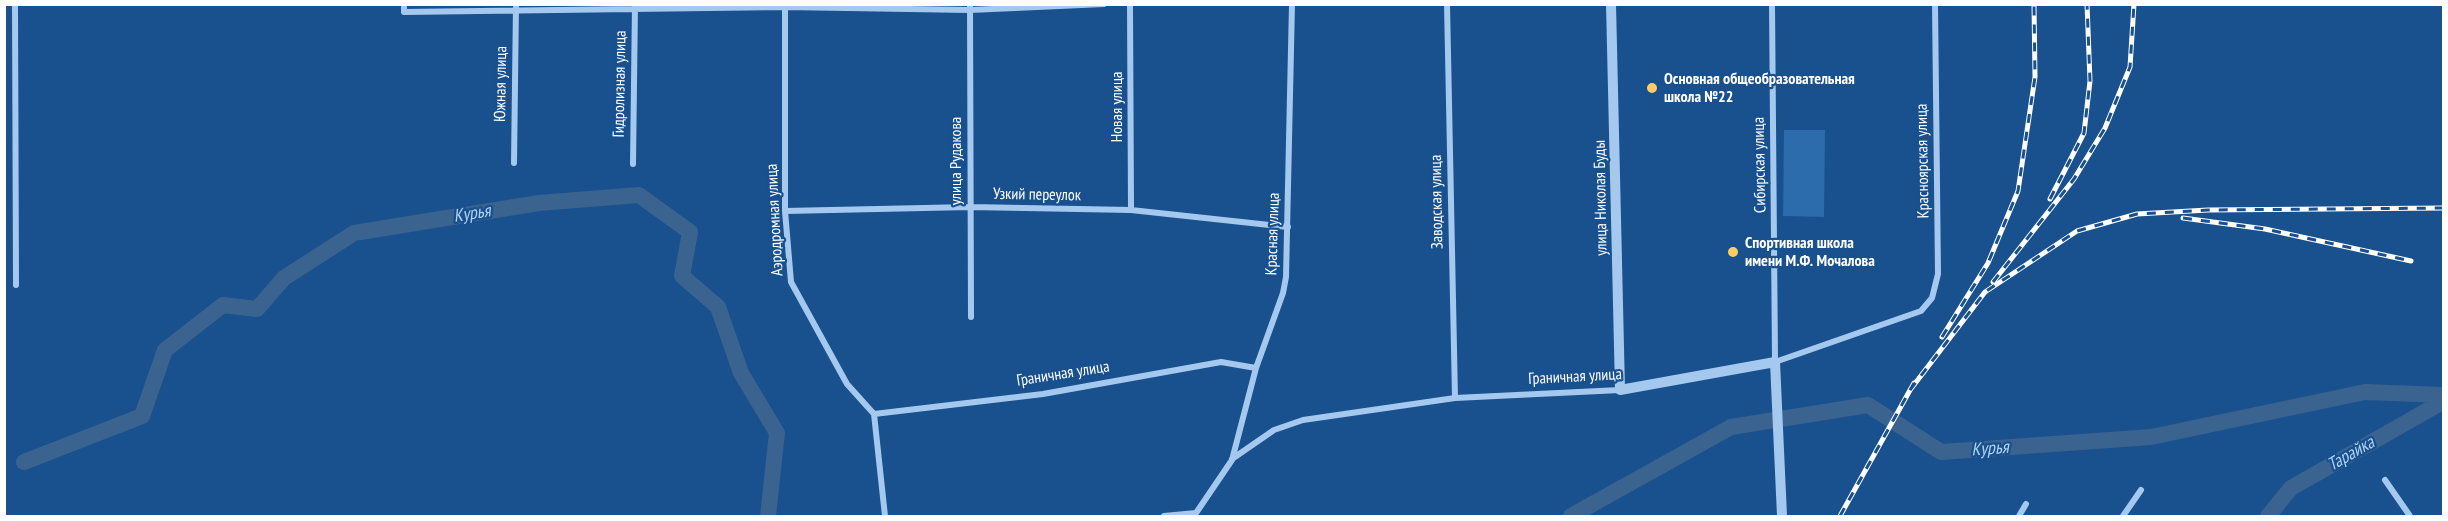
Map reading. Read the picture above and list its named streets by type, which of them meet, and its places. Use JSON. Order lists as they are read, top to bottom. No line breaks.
{"streets":{"street":["Южная улица","Гидролизная улица","Новая улица","улица Рудакова","Красноярская улица","Сибирская улица","Узкий переулок","улица Николая Буды","Заводская улица","Аэродромная улица","Красная улица","Граничная улица"]},"crossings":[["Новая улица","Узкий переулок"],["улица Рудакова","Узкий переулок"],["Красноярская улица","Граничная улица"],["Сибирская улица","Граничная улица"],["Узкий переулок","Аэродромная улица"],["Узкий переулок","Красная улица"],["улица Николая Буды","Граничная улица"],["Заводская улица","Граничная улица"],["Аэродромная улица","Граничная улица"],["Красная улица","Граничная улица"]],"water":["Курья","Тарайка"],"places":["Основная общеобразовательная школа №22","Спортивная школа имени М.Ф. Мочалова"]}
